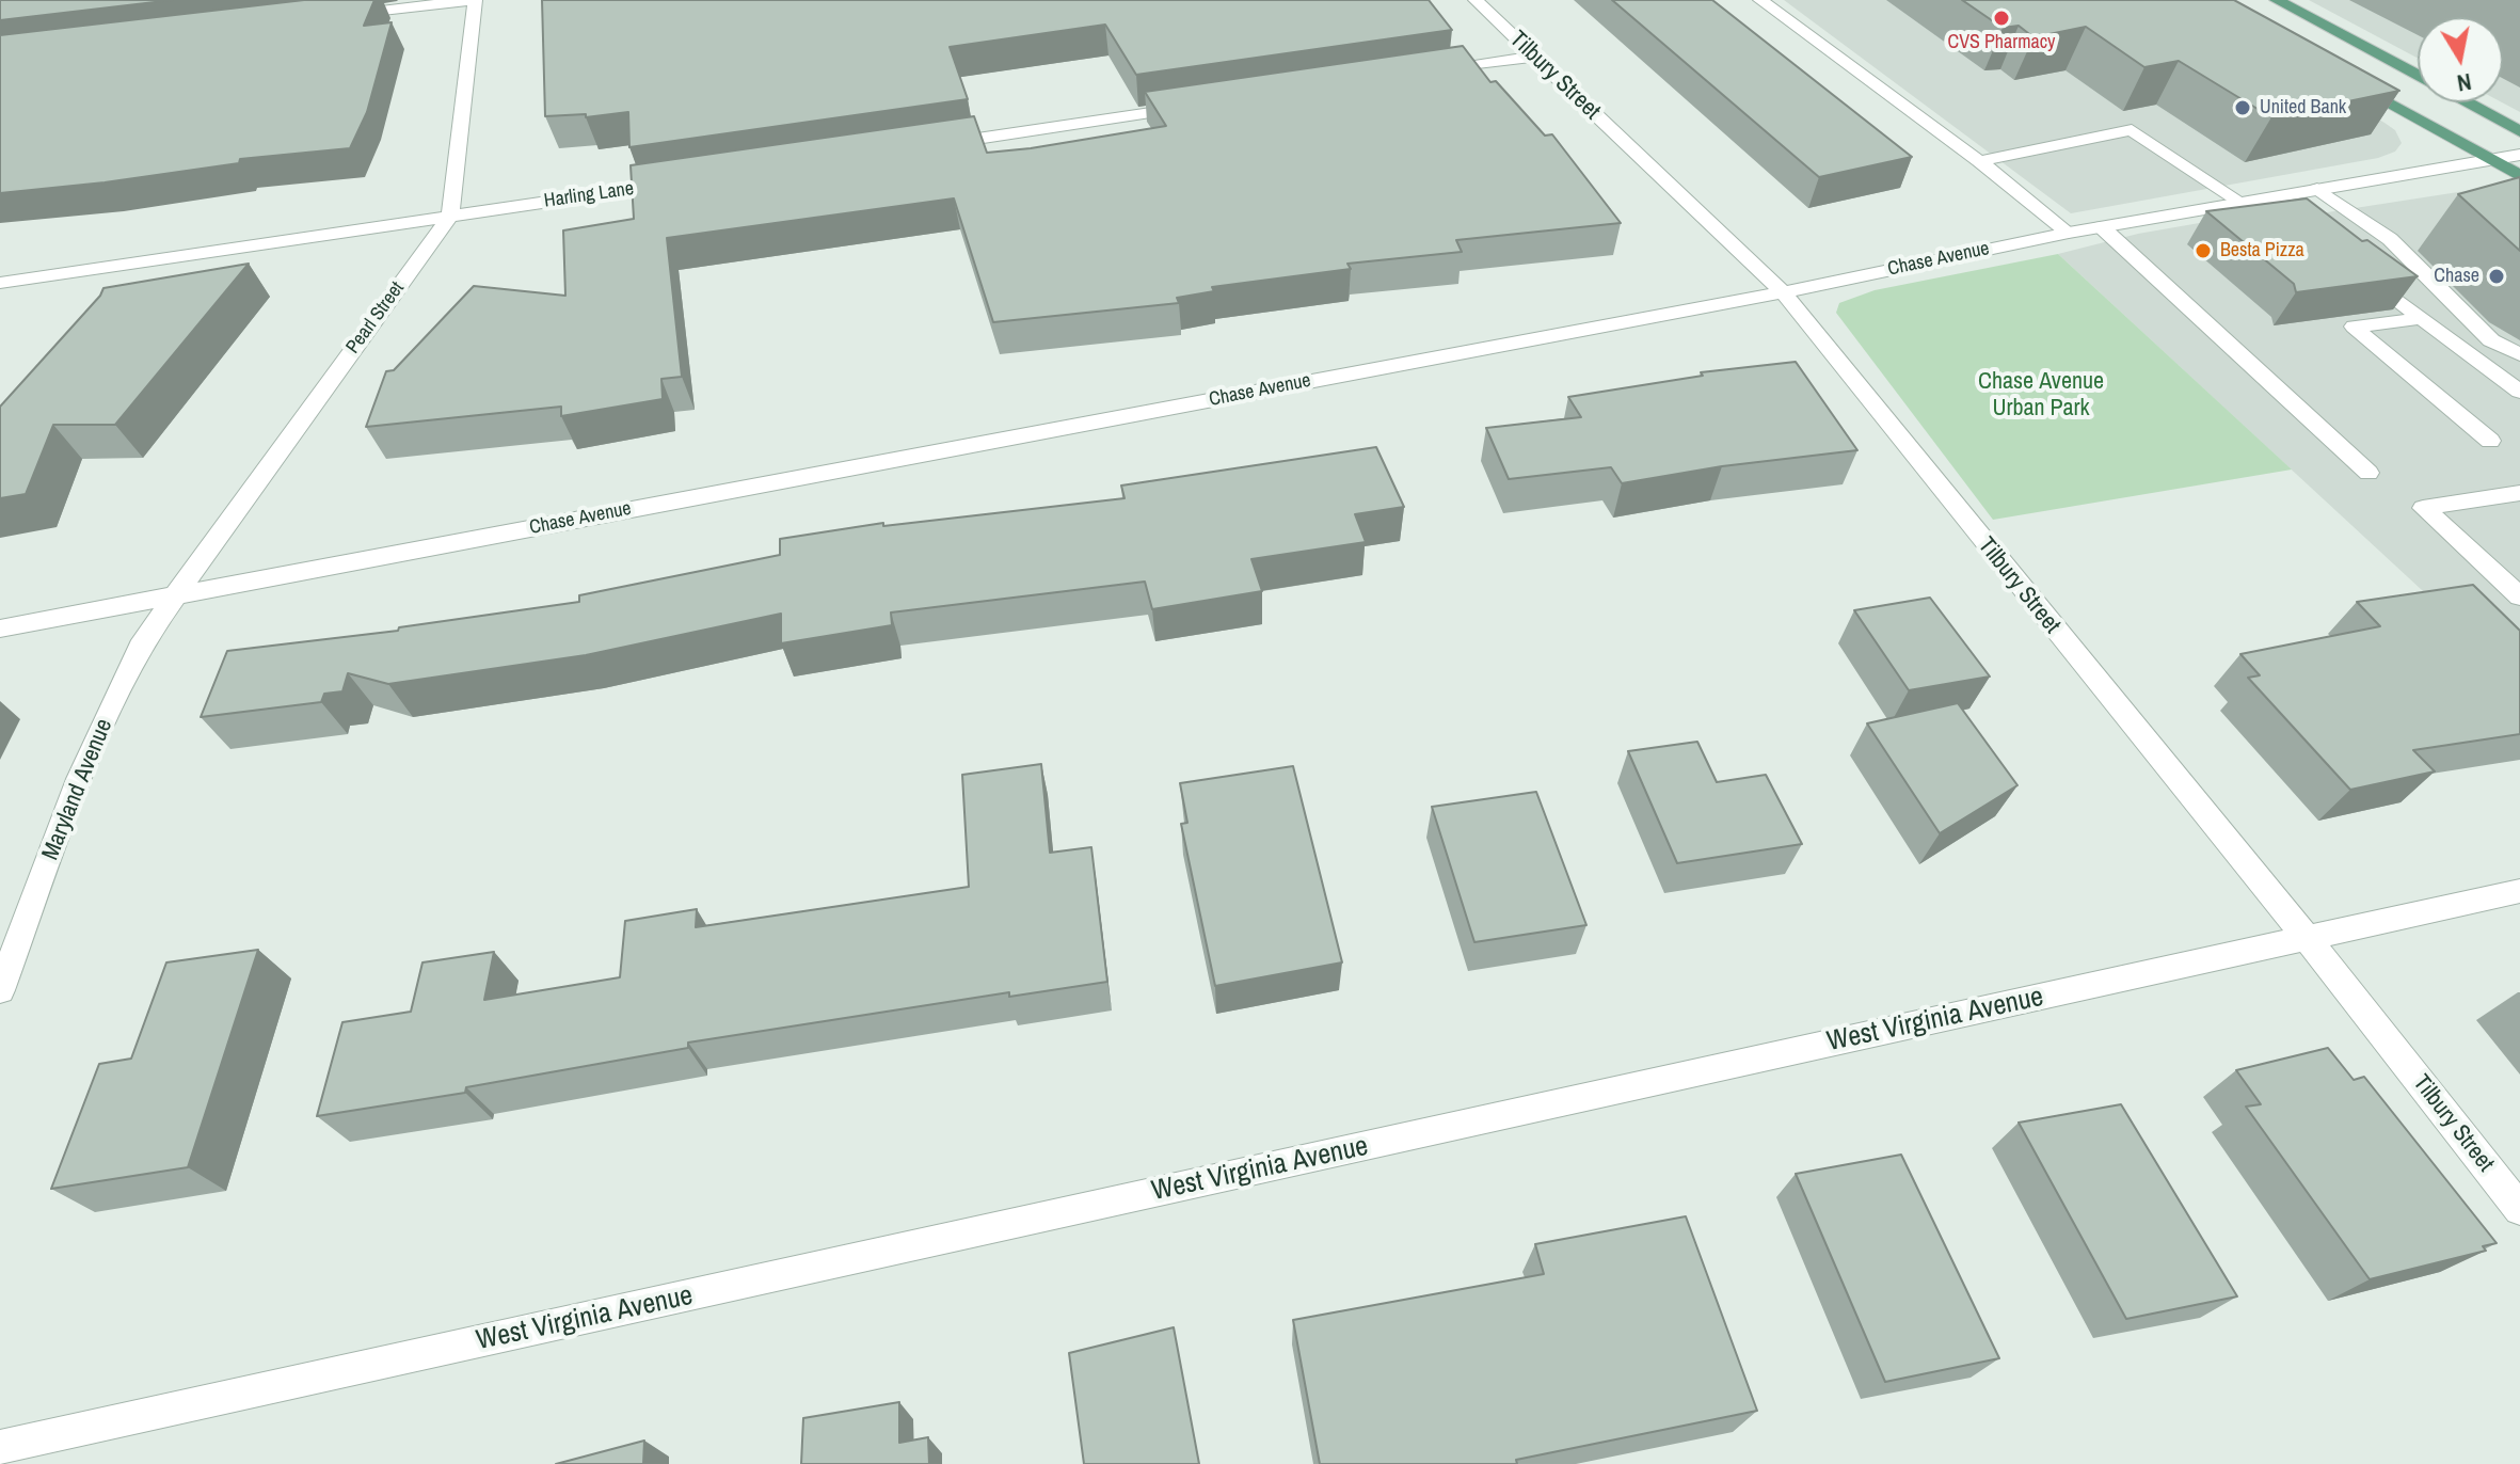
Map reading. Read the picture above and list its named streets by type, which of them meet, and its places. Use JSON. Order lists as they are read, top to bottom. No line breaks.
{"streets":{"street":["Tilbury Street","Harling Lane","Chase Avenue","Pearl Street","Maryland Avenue","West Virginia Avenue"]},"crossings":[["Tilbury Street","Chase Avenue"],["Tilbury Street","West Virginia Avenue"],["Harling Lane","Pearl Street"],["Chase Avenue","Pearl Street"],["Chase Avenue","Maryland Avenue"],["Pearl Street","Maryland Avenue"]],"parks":["Chase Avenue Urban Park"],"places":["CVS Pharmacy","United Bank","Besta Pizza","Chase"],"north":"bottom"}
